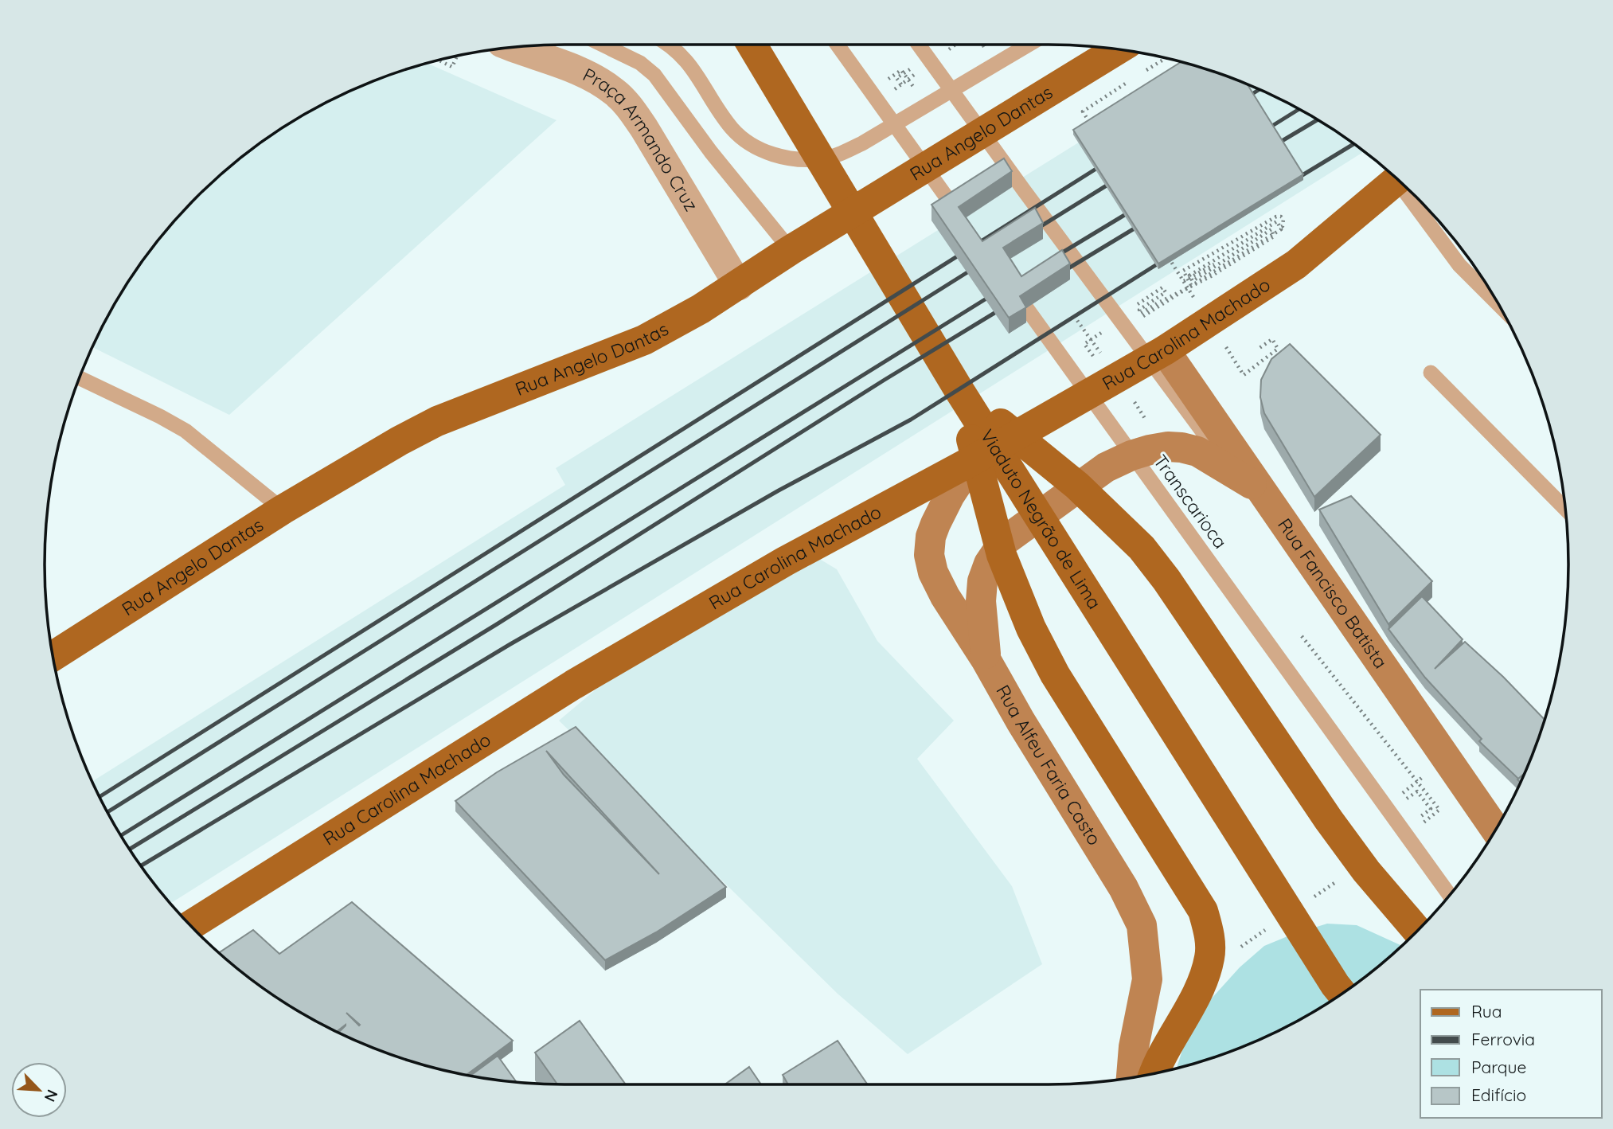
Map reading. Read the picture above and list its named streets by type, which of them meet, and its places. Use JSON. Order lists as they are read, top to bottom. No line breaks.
{"streets":{"main road":["Rua Angelo Dantas","Rua Carolina Machado","Viaduto Negrão de Lima","Rua Fancisco Batista","Rua Alfeu Faria Casto"],"street":["Praça Armando Cruz"],"lane":["Transcarioca"]},"crossings":[["Rua Angelo Dantas","Praça Armando Cruz"],["Rua Carolina Machado","Rua Fancisco Batista"],["Rua Carolina Machado","Rua Alfeu Faria Casto"]],"legend":["Rua","Ferrovia","Parque","Edifício"],"north":"bottom right"}
